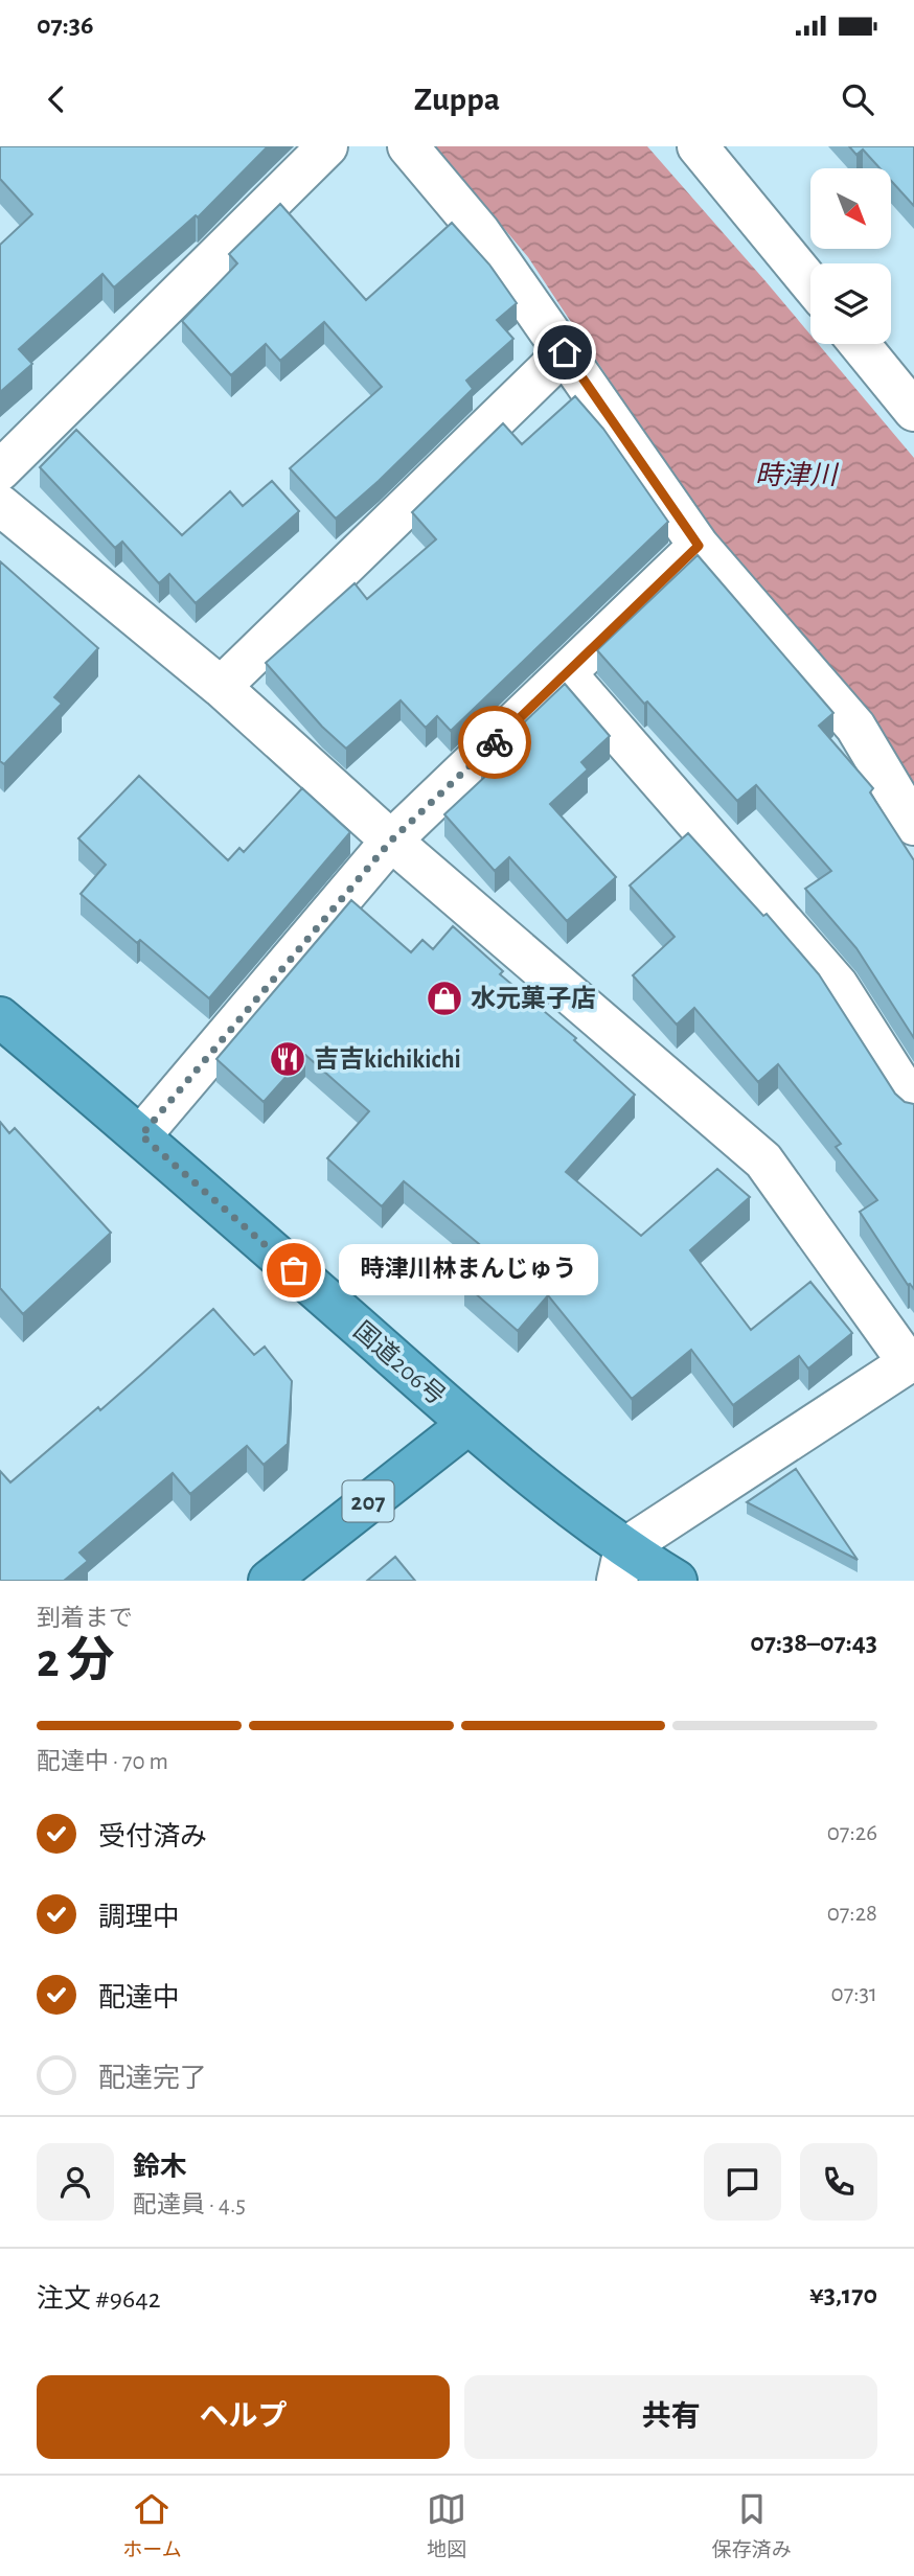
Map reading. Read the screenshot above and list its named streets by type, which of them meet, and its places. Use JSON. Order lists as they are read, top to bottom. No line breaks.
{"streets":{"highway":["国道206号","207"]},"crossings":[["国道206号","207"]],"water":["時津川"],"places":{"shop":["水元菓子店"],"restaurant":["吉吉kichikichi"],"other":["時津川林まんじゅう"]},"north":"bottom right","page":{"status":"07:36","header":"Zuppa","bubble":"時津川林まんじゅう","heading":["2 分","到着まで","07:38–07:43"],"panel":["鈴木","配達員 · 4.5","注文 #9642","¥3,170"],"bar":"配達中 · 70 m","list":[["受付済み","07:26"],["調理中","07:28"],["配達中","07:31"],"配達完了"],"buttons":["ヘルプ","共有"],"tabs":["ホーム","地図","保存済み"]}}
